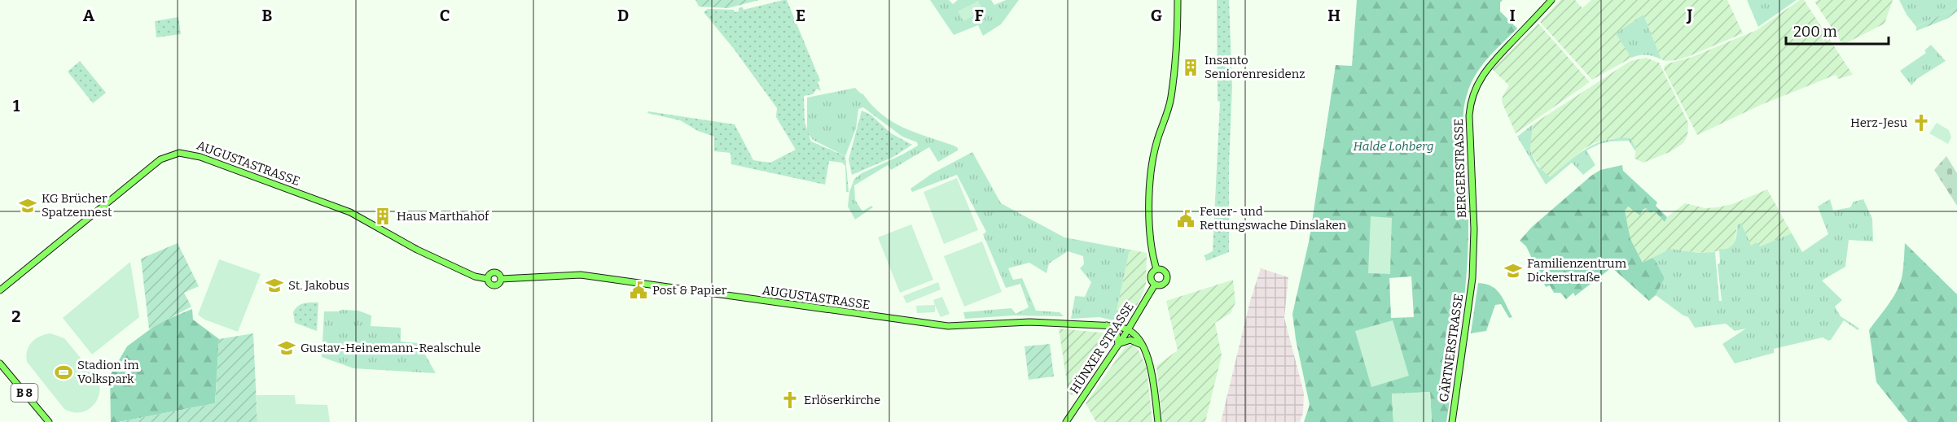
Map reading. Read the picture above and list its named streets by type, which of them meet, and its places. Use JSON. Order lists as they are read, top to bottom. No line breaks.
{"streets":{"main road":["AUGUSTASTRASSE","BERGERSTRASSE","HÜNXER STRASSE","GÄRTNERSTRASSE","B 8"]},"crossings":[["AUGUSTASTRASSE","HÜNXER STRASSE"],["BERGERSTRASSE","GÄRTNERSTRASSE"]],"parks":["Halde Lohberg"],"places":{"building":["Insanto Seniorenresidenz","Haus Marthahof"],"church":["Herz-Jesu","Erlöserkirche"],"school or university":["KG Brücher Spatzennest","Familienzentrum Dickerstraße","St. Jakobus","Gustav-Heinemann-Realschule"],"public building":["Feuer- und Rettungswache Dinslaken","Post & Papier"],"sports":["Stadion im Volkspark"]},"scale_bar":"200 m","grid":{"columns":["A","B","C","D","E","F","G","H","I","J"],"rows":["1","2"]}}
